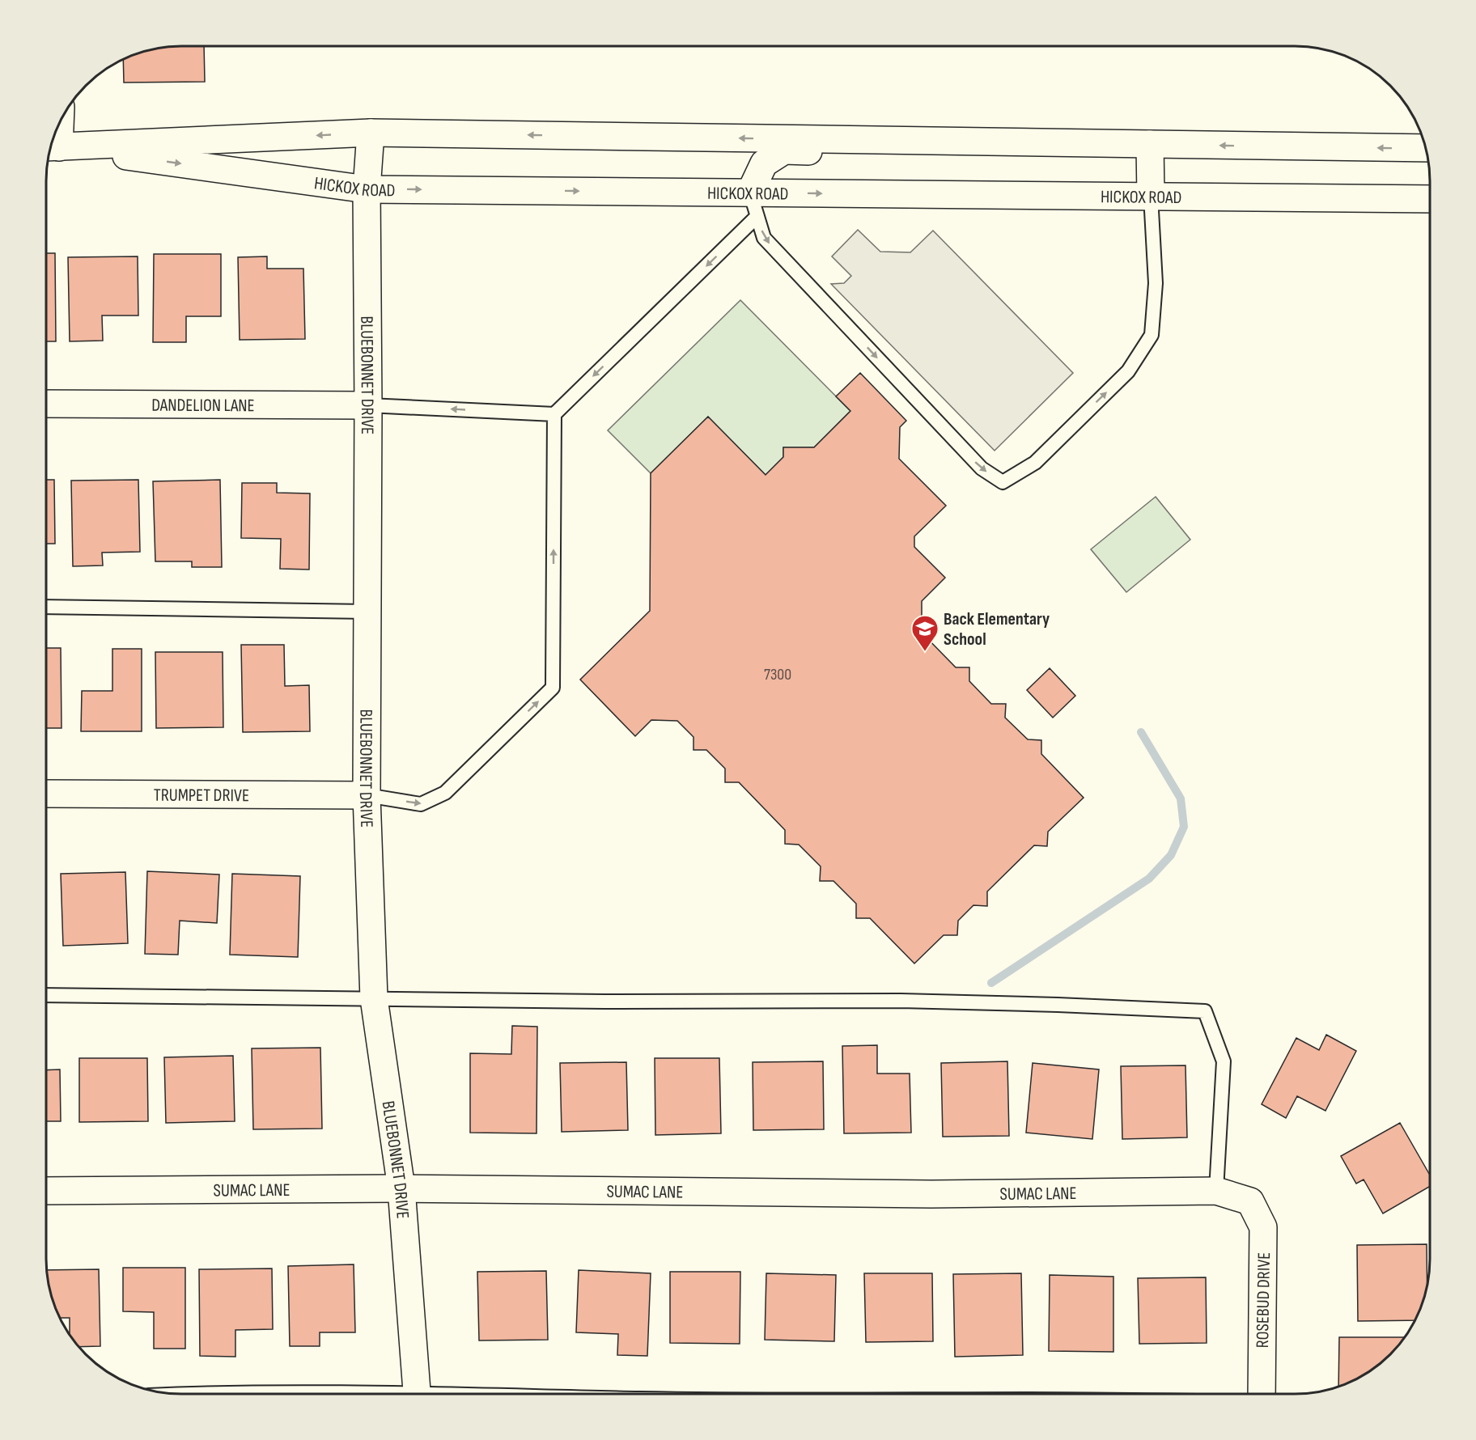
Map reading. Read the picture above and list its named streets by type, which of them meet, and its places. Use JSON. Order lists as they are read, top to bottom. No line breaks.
{"streets":{"street":["HICKOX ROAD","BLUEBONNET DRIVE","DANDELION LANE","TRUMPET DRIVE","SUMAC LANE","ROSEBUD DRIVE"]},"crossings":[["HICKOX ROAD","BLUEBONNET DRIVE"],["BLUEBONNET DRIVE","DANDELION LANE"],["BLUEBONNET DRIVE","TRUMPET DRIVE"],["BLUEBONNET DRIVE","SUMAC LANE"],["SUMAC LANE","ROSEBUD DRIVE"]],"places":{"school or university":["Back Elementary School"]},"house_numbers":["7300"]}
